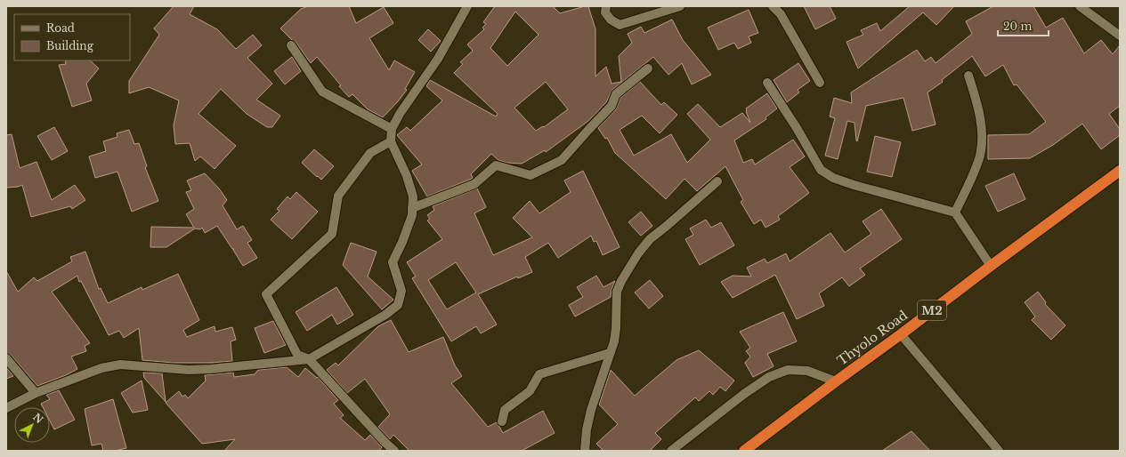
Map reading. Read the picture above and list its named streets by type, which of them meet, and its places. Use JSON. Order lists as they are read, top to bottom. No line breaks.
{"streets":{"highway":["M2","Thyolo Road"]},"legend":["Road","Building"],"scale_bar":"20 m","north":"top right"}
